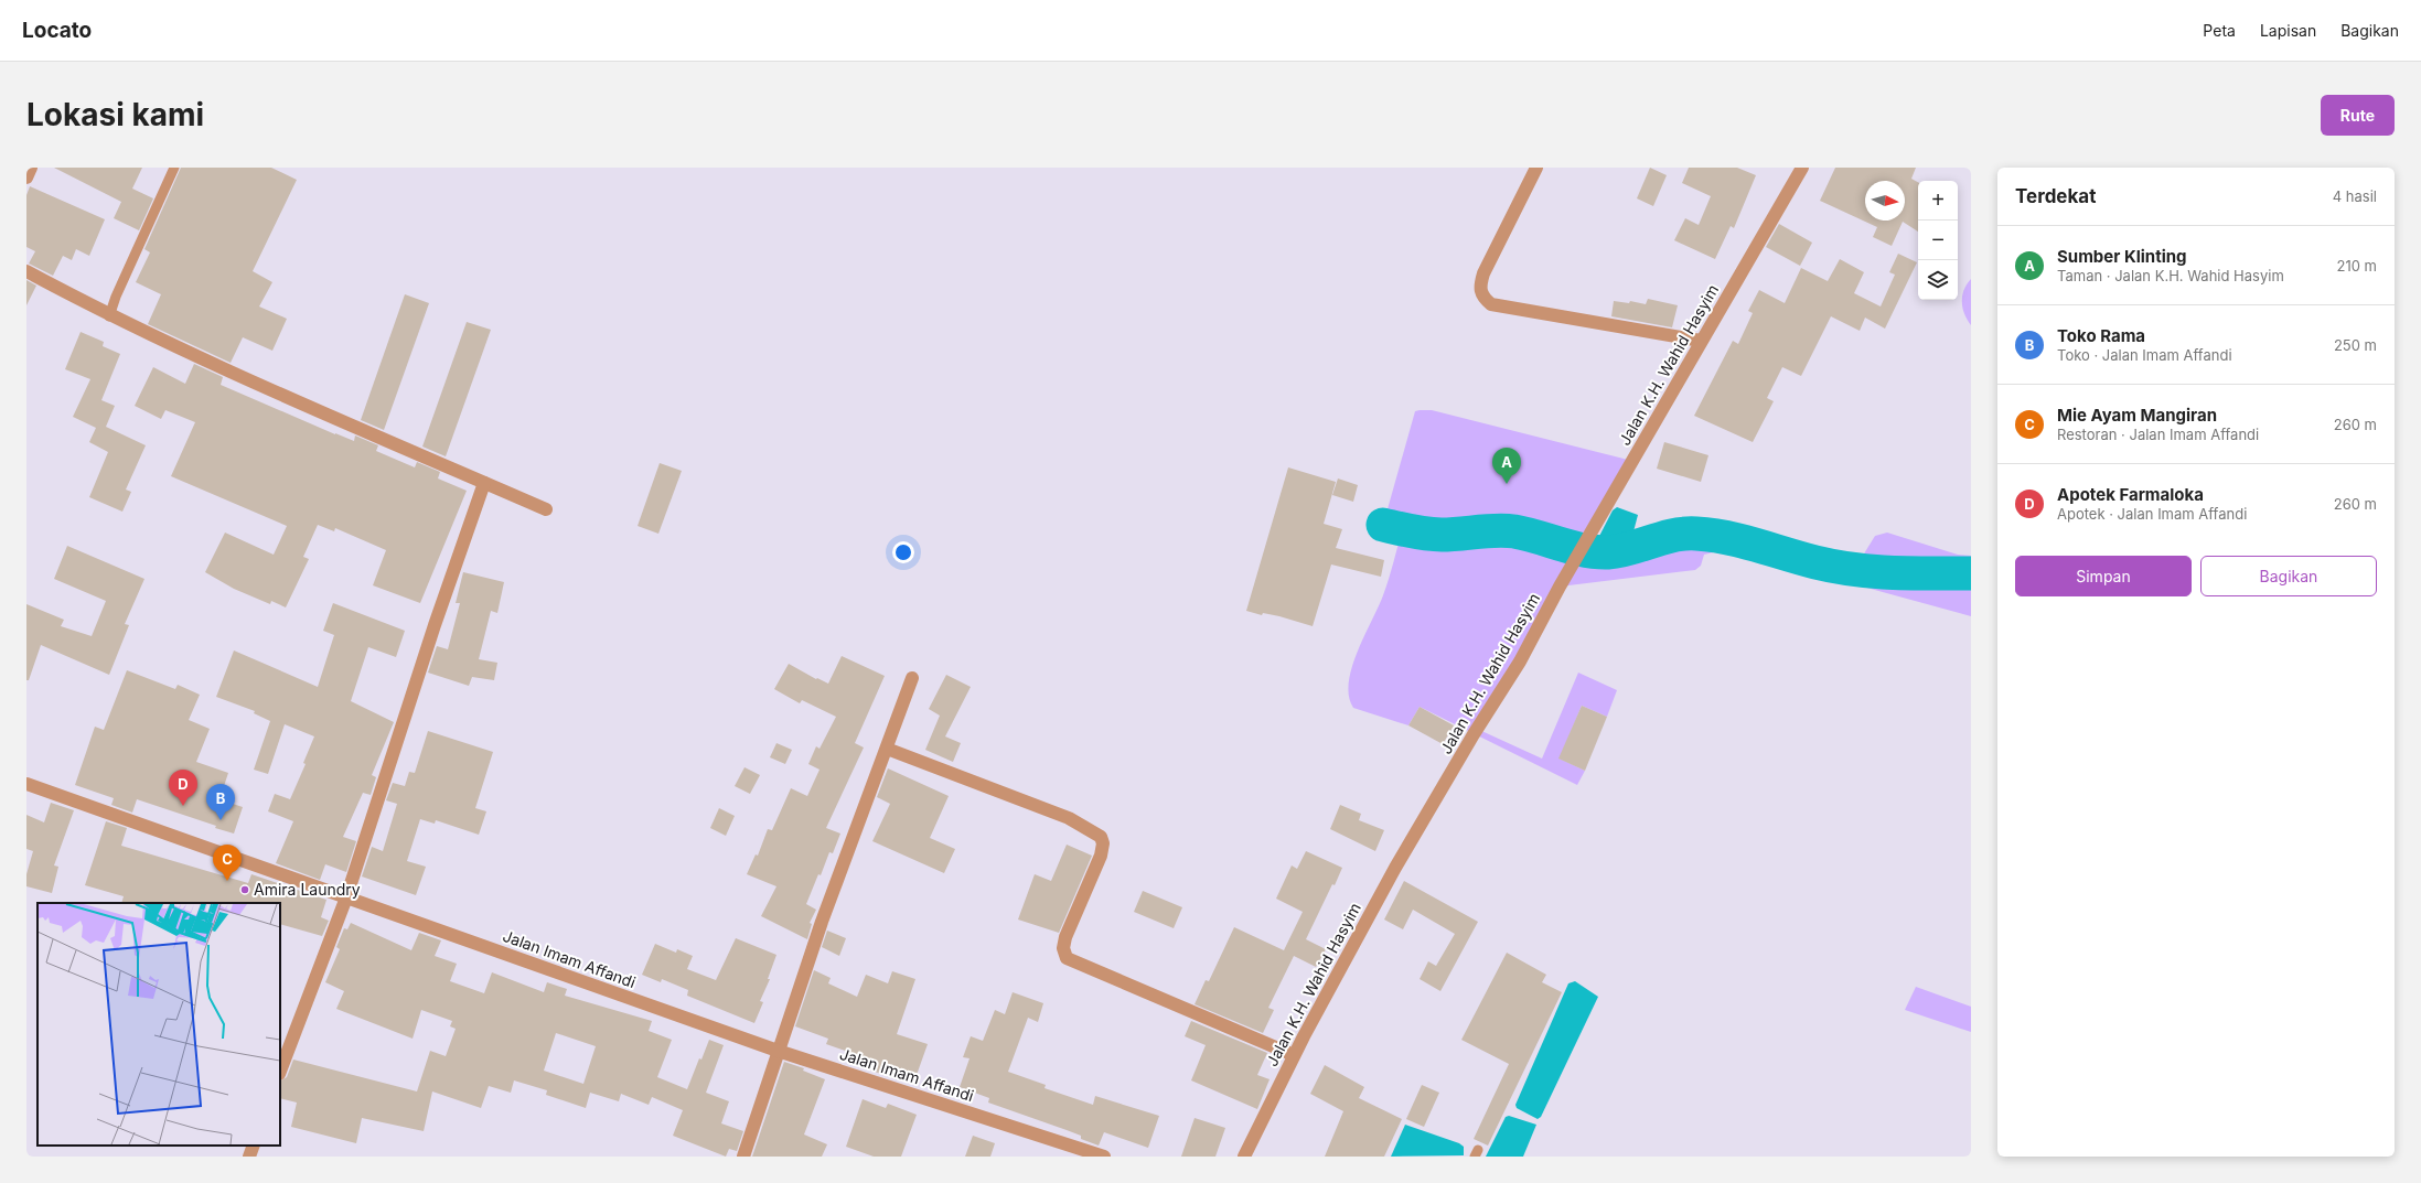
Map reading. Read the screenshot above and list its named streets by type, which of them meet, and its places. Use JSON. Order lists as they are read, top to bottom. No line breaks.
{"streets":{"street":["Jalan K.H. Wahid Hasyim","Jalan Imam Affandi"]},"places":["Amira Laundry"],"north":"right","page":{"header":"Locato","nav":["Peta","Lapisan","Bagikan"],"buttons":["Rute",["Simpan","Bagikan"]],"title":"Lokasi kami","heading":["Terdekat","4 hasil"],"map_buttons":["+","−"],"list":[{"mark":"A","name":"Sumber Klinting","note":"Taman · Jalan K.H. Wahid Hasyim","value":"210 m"},{"mark":"B","name":"Toko Rama","note":"Toko · Jalan Imam Affandi","value":"250 m"},{"mark":"C","name":"Mie Ayam Mangiran","note":"Restoran · Jalan Imam Affandi","value":"260 m"},{"mark":"D","name":"Apotek Farmaloka","note":"Apotek · Jalan Imam Affandi","value":"260 m"}],"pins":["A","D","B","C"]}}
